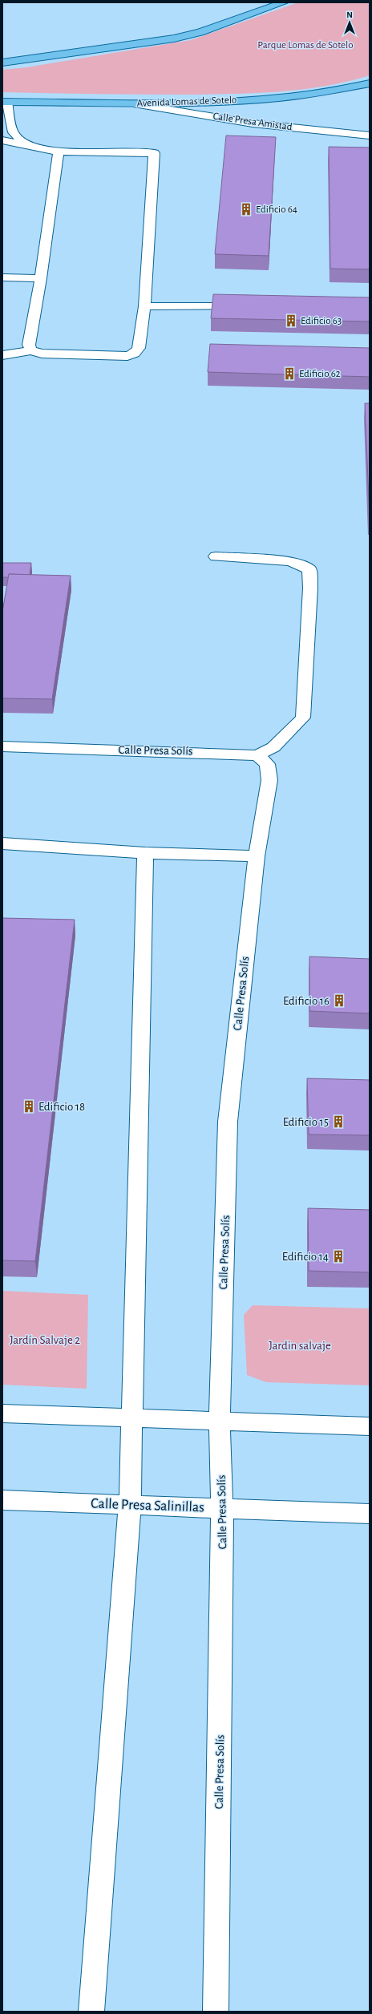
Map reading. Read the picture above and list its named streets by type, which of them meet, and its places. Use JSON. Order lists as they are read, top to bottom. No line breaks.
{"streets":{"main road":["Avenida Lomas de Sotelo"],"street":["Calle Presa Amistad","Calle Presa Solís","Calle Presa Salinillas"]},"crossings":[["Avenida Lomas de Sotelo","Calle Presa Amistad"],["Calle Presa Solís","Calle Presa Salinillas"]],"parks":["Parque Lomas de Sotelo","Jardín Salvaje 2","Jardin salvaje"],"places":{"building":["Edificio 64","Edificio 63","Edificio 62","Edificio 16","Edificio 18","Edificio 15","Edificio 14"]},"north":"top"}
